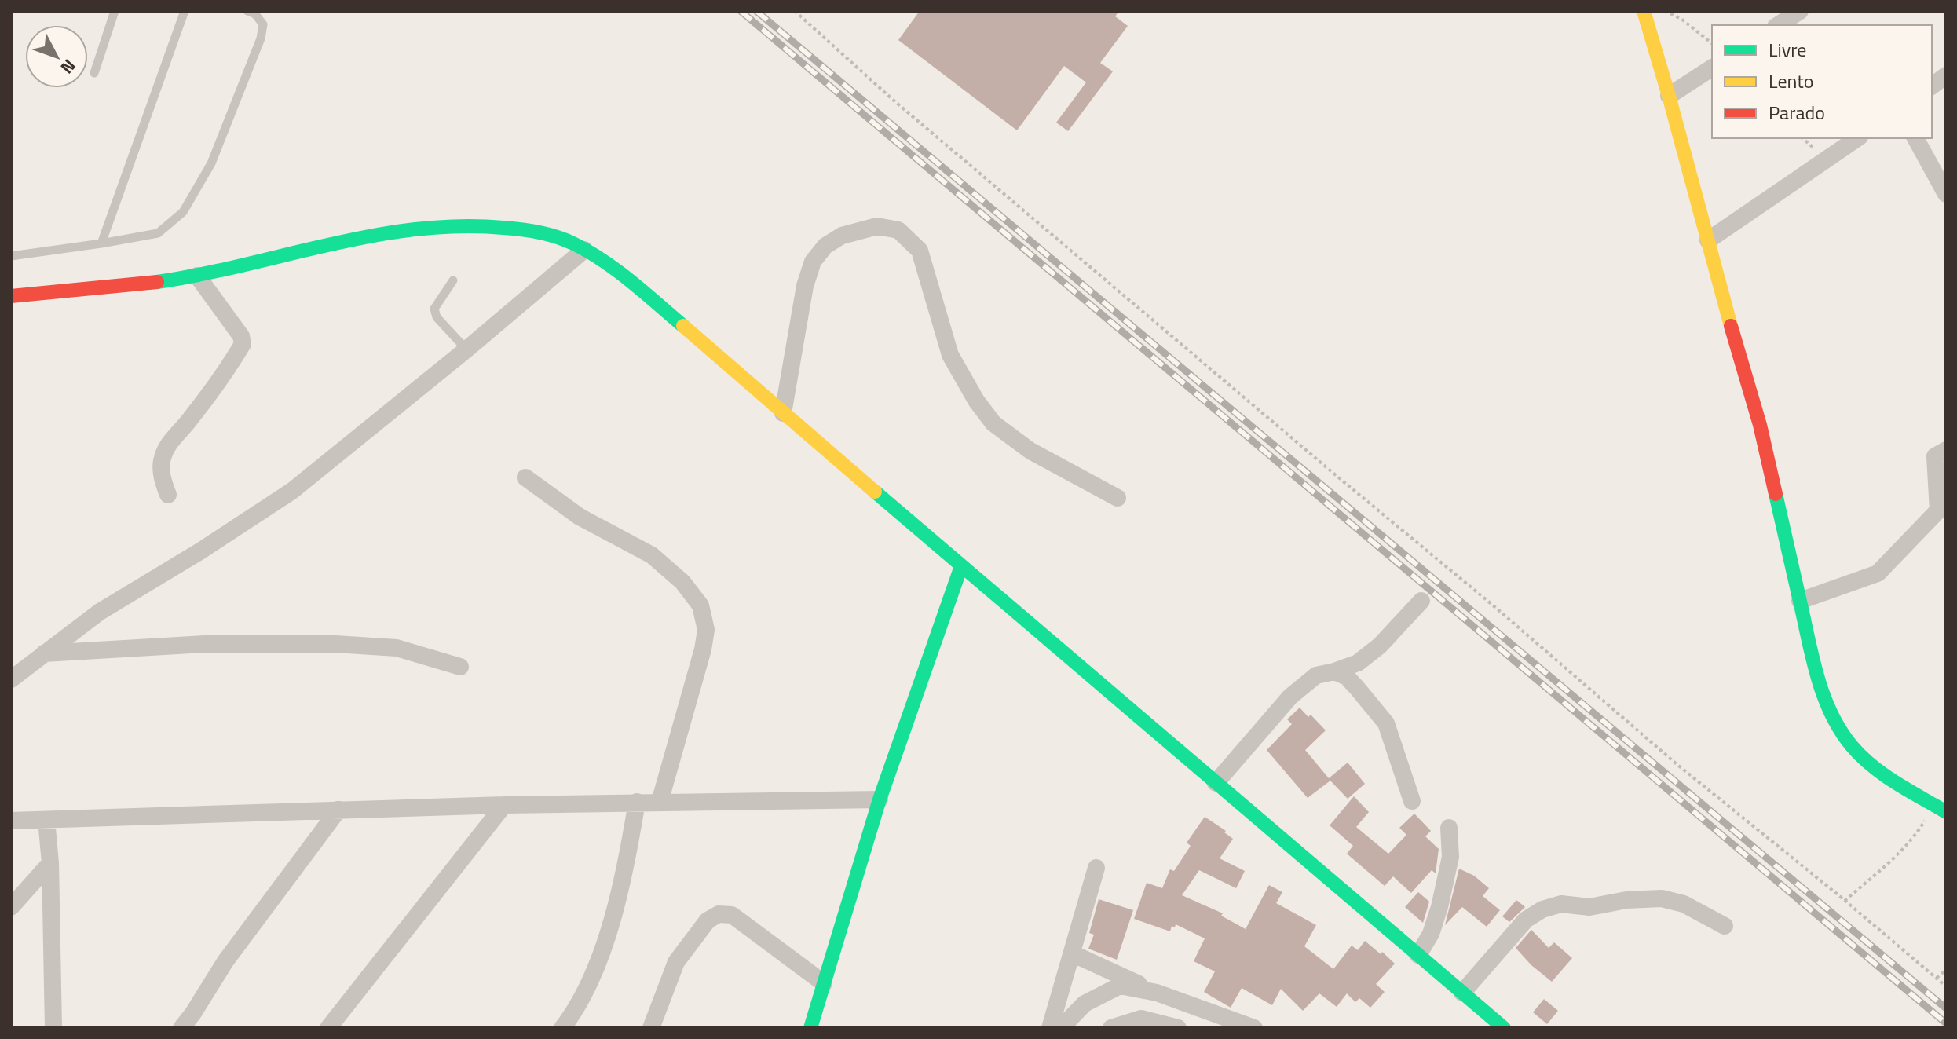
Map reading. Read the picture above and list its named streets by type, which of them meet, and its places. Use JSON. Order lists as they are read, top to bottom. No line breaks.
{"legend":["Livre","Lento","Parado"],"north":"bottom right"}
